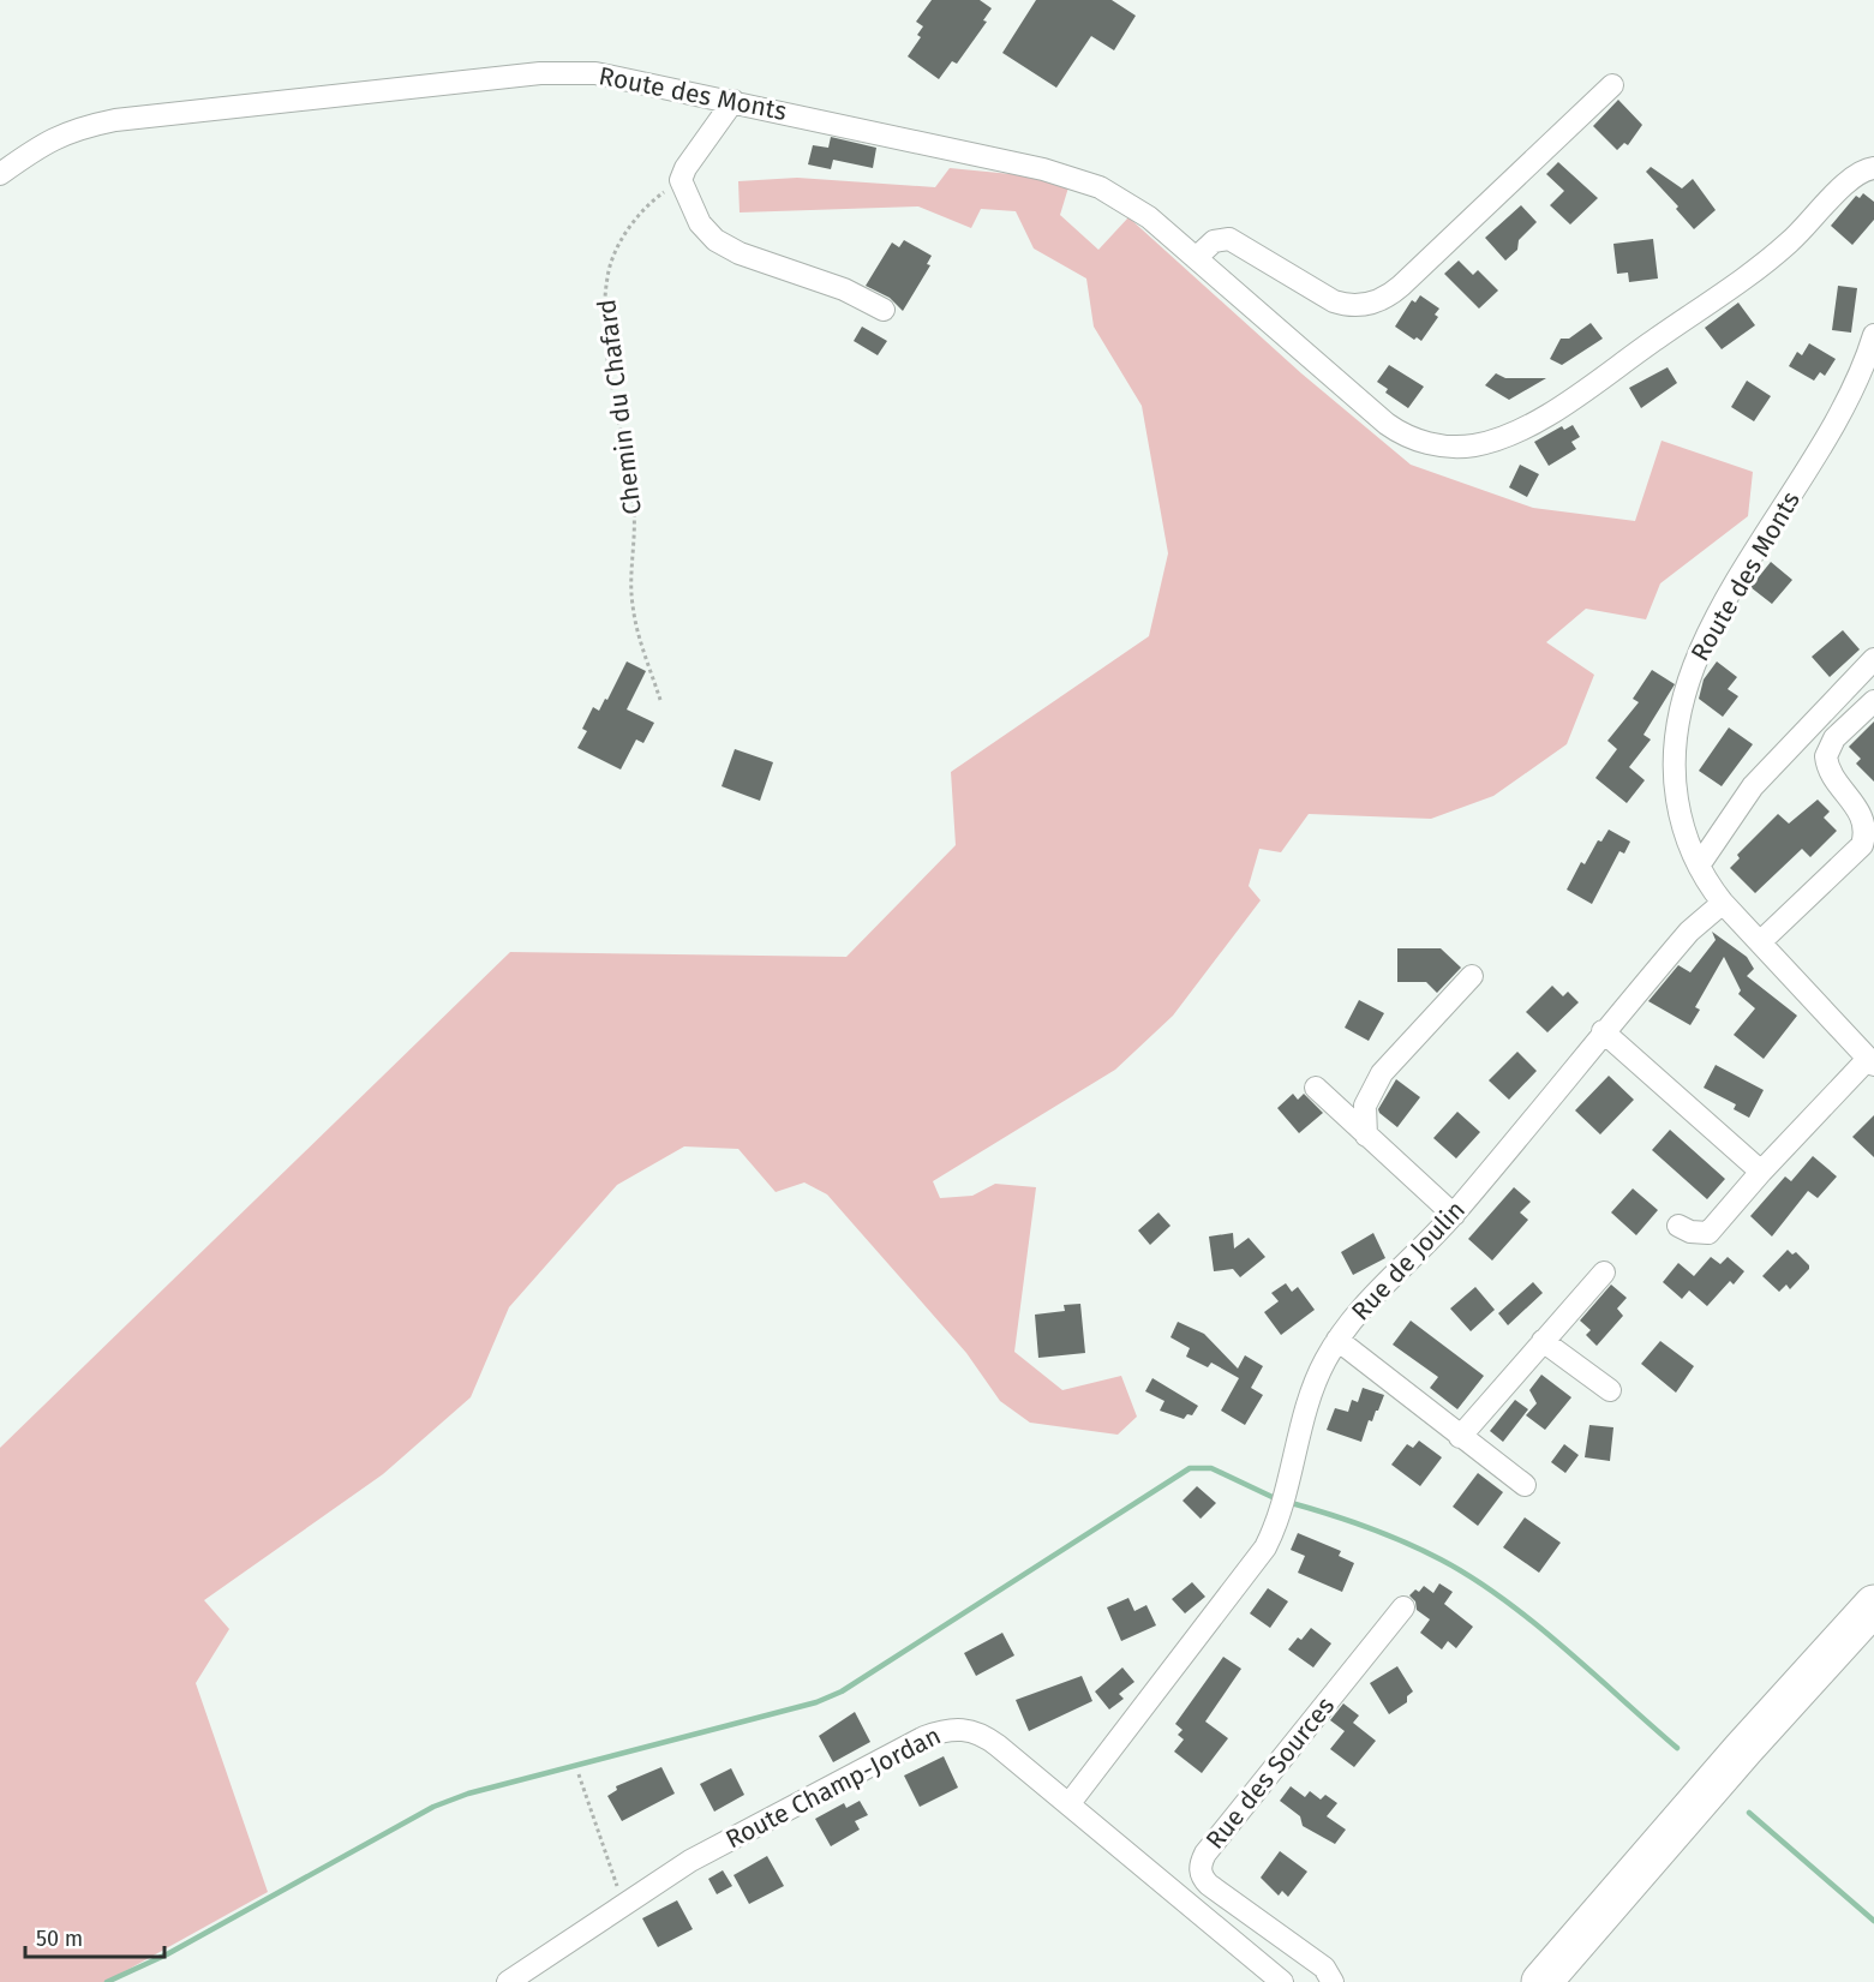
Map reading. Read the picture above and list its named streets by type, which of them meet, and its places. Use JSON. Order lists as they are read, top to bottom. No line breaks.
{"streets":{"street":["Route des Monts","Rue de Joulin","Rue des Sources","Route Champ-Jordan"],"path":["Chemin du Chafard"]},"crossings":[["Route des Monts","Rue de Joulin"],["Rue de Joulin","Route Champ-Jordan"]],"scale_bar":"50 m"}
